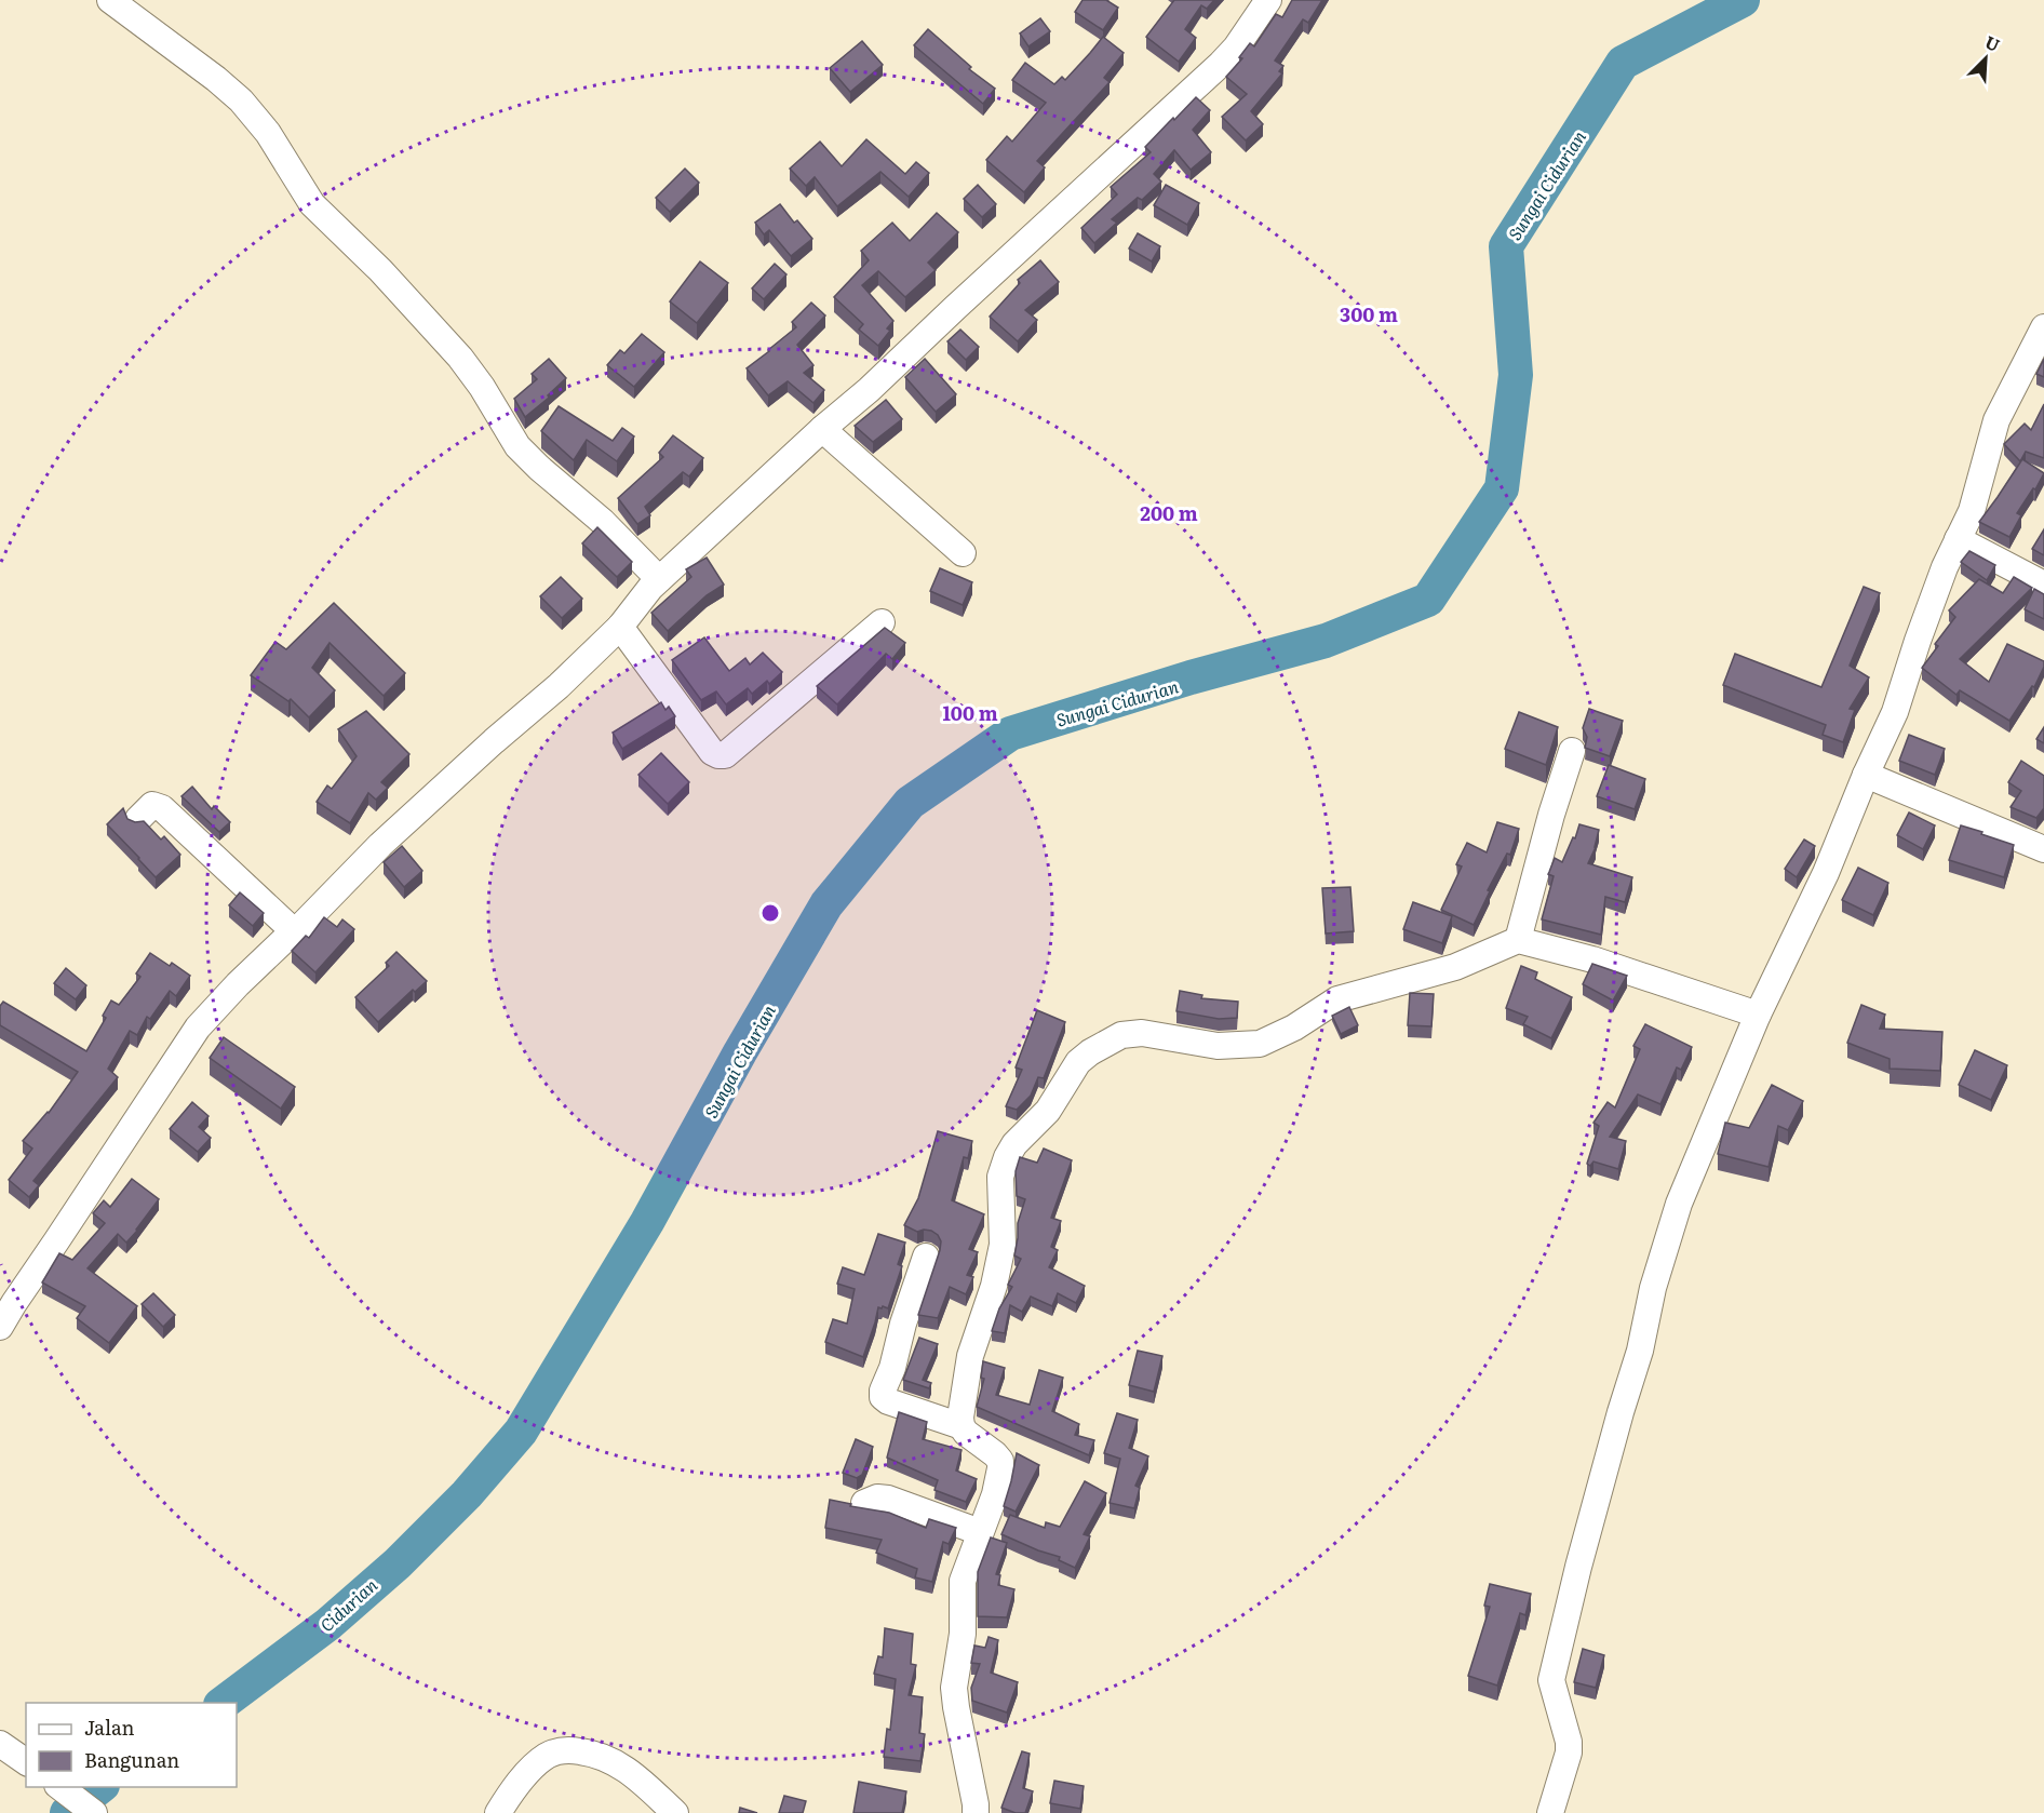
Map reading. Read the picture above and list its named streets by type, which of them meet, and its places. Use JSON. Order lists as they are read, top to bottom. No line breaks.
{"water":["Sungai Cidurian","Cidurian"],"legend":["Jalan","Bangunan"],"north":"top right","rings":["300 m","200 m","100 m"]}
